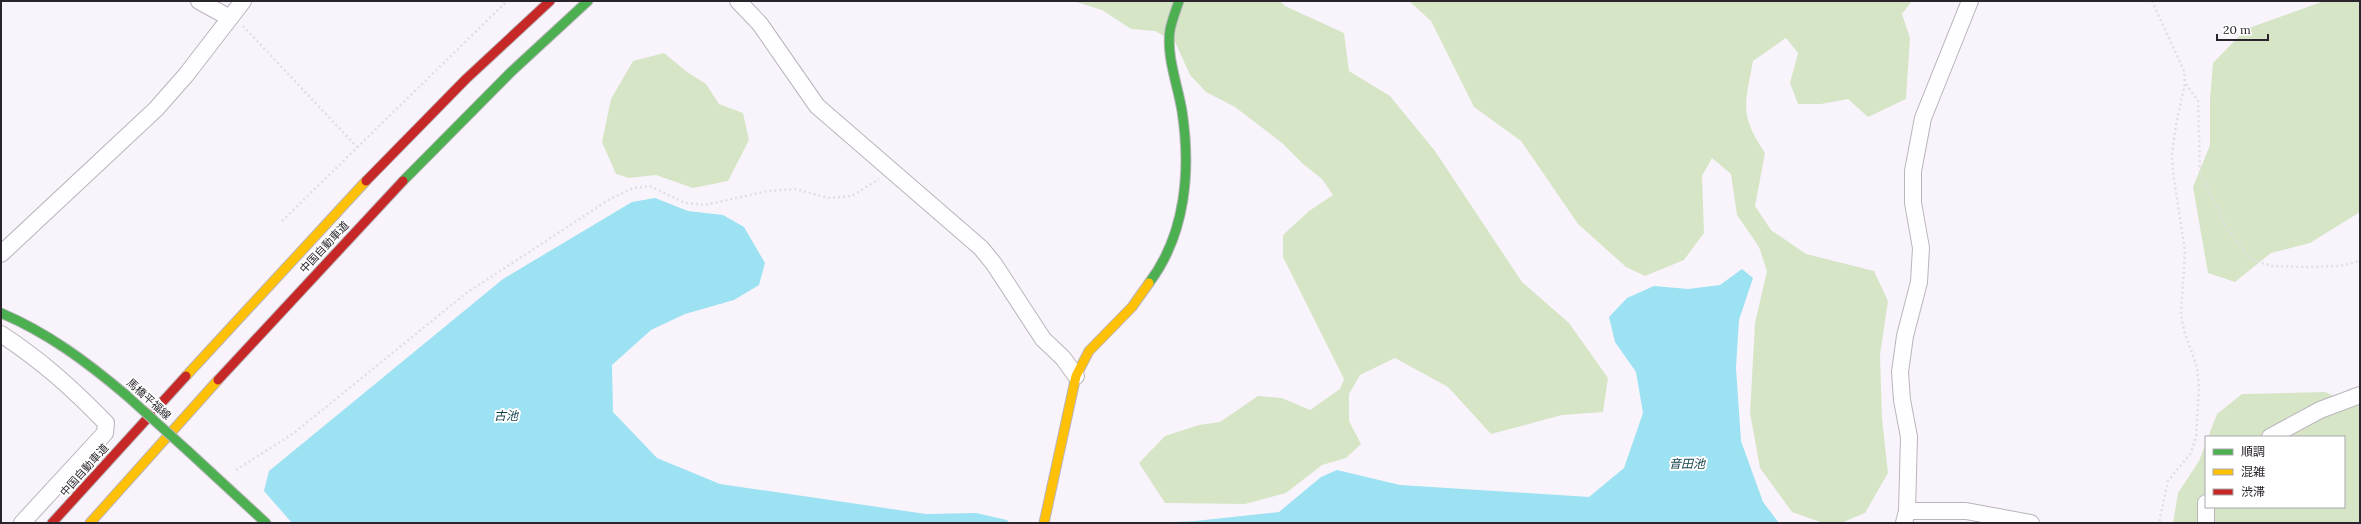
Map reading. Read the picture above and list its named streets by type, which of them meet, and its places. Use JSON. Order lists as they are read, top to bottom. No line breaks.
{"streets":{"main road":["中国自動車道","馬橋平福線"]},"water":["古池","音田池"],"legend":["順調","混雑","渋滞"],"scale_bar":"20 m"}
